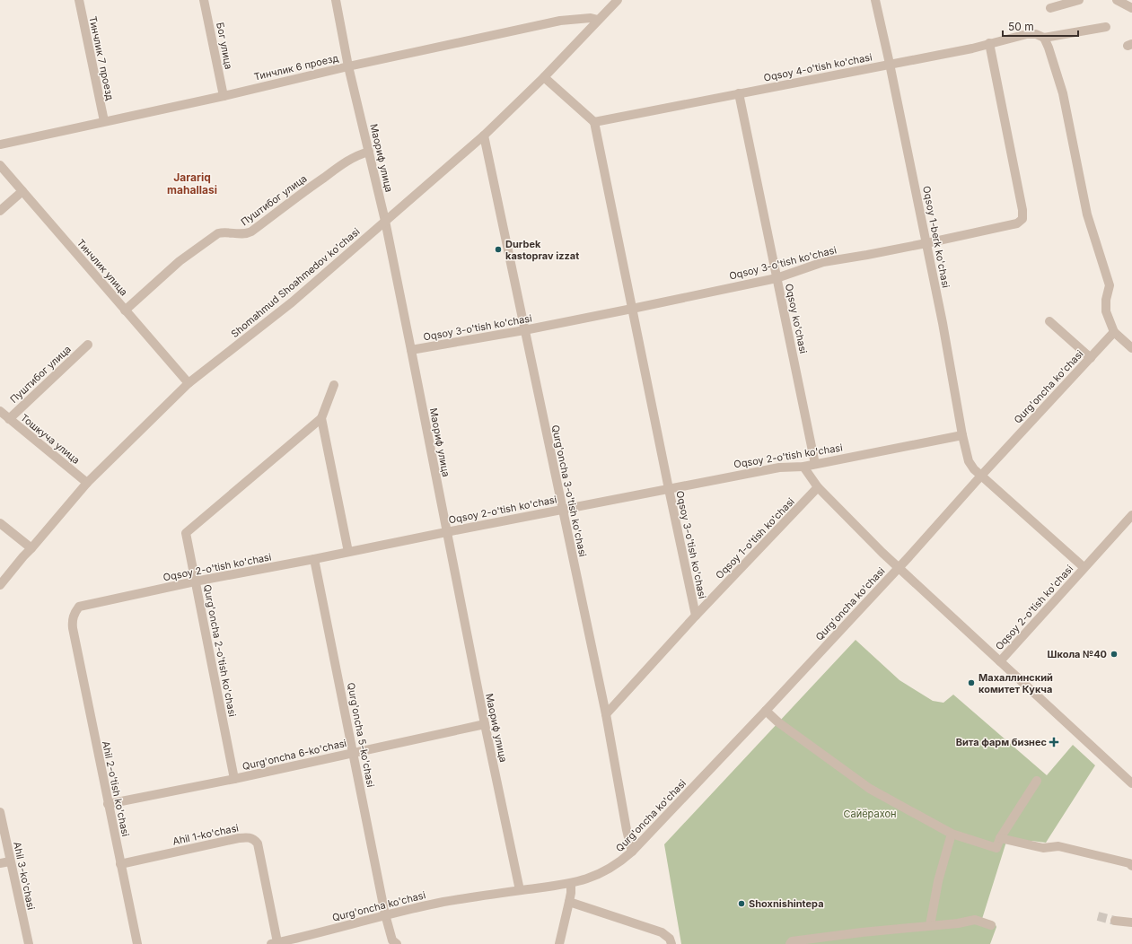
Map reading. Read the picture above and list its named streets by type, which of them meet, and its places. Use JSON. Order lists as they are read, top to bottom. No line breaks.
{"streets":{"street":["Бог улица","Тинчлик 7 проезд","Тинчлик 6 проезд","Oqsoy 4-o'tish ko'chasi","Маориф улица","Пуштибог улица","Oqsoy 1-berk ko'chasi","Oqsoy 3-o'tish ko'chasi","Тинчлик улица","Shomahmud Shoahmedov ko'chasi","Oqsoy ko'chasi","Qurg'oncha ko'chasi","Тошкуча улица","Oqsoy 2-o'tish ko'chasi","Qurg'oncha 3-o'tish ko'chasi","Oqsoy 1-o'tish ko'chasi","Qurg'oncha 2-o'tish ko'chasi","Qurg'oncha 5-ko'chasi","Qurg'oncha 6-ko'chasi","Ahil 2-o'tish ko'chasi","Ahil 1-ko'chasi","Ahil 3-ko'chasi"]},"crossings":[["Бог улица","Тинчлик 6 проезд"],["Тинчлик 7 проезд","Тинчлик 6 проезд"],["Тинчлик 6 проезд","Маориф улица"],["Тинчлик 6 проезд","Shomahmud Shoahmedov ko'chasi"],["Oqsoy 4-o'tish ko'chasi","Oqsoy 1-berk ko'chasi"],["Oqsoy 4-o'tish ko'chasi","Oqsoy 3-o'tish ko'chasi"],["Oqsoy 4-o'tish ko'chasi","Oqsoy ko'chasi"],["Маориф улица","Пуштибог улица"],["Маориф улица","Oqsoy 3-o'tish ko'chasi"],["Маориф улица","Shomahmud Shoahmedov ko'chasi"],["Маориф улица","Qurg'oncha ko'chasi"],["Маориф улица","Oqsoy 2-o'tish ko'chasi"],["Маориф улица","Qurg'oncha 6-ko'chasi"],["Пуштибог улица","Тинчлик улица"],["Пуштибог улица","Тошкуча улица"],["Oqsoy 1-berk ko'chasi","Oqsoy 3-o'tish ko'chasi"],["Oqsoy 1-berk ko'chasi","Qurg'oncha ko'chasi"],["Oqsoy 1-berk ko'chasi","Oqsoy 2-o'tish ko'chasi"],["Oqsoy 3-o'tish ko'chasi","Oqsoy ko'chasi"],["Oqsoy 3-o'tish ko'chasi","Oqsoy 2-o'tish ko'chasi"],["Oqsoy 3-o'tish ko'chasi","Qurg'oncha 3-o'tish ko'chasi"],["Oqsoy 3-o'tish ko'chasi","Oqsoy 1-o'tish ko'chasi"],["Тинчлик улица","Shomahmud Shoahmedov ko'chasi"],["Shomahmud Shoahmedov ko'chasi","Тошкуча улица"],["Shomahmud Shoahmedov ko'chasi","Qurg'oncha 3-o'tish ko'chasi"],["Oqsoy ko'chasi","Oqsoy 2-o'tish ko'chasi"],["Qurg'oncha ko'chasi","Oqsoy 2-o'tish ko'chasi"],["Qurg'oncha ko'chasi","Qurg'oncha 3-o'tish ko'chasi"],["Qurg'oncha ko'chasi","Qurg'oncha 5-ko'chasi"],["Qurg'oncha ko'chasi","Ahil 1-ko'chasi"],["Oqsoy 2-o'tish ko'chasi","Qurg'oncha 3-o'tish ko'chasi"],["Oqsoy 2-o'tish ko'chasi","Qurg'oncha 2-o'tish ko'chasi"],["Oqsoy 2-o'tish ko'chasi","Qurg'oncha 5-ko'chasi"],["Oqsoy 2-o'tish ko'chasi","Ahil 2-o'tish ko'chasi"],["Qurg'oncha 3-o'tish ko'chasi","Oqsoy 1-o'tish ko'chasi"],["Qurg'oncha 2-o'tish ko'chasi","Qurg'oncha 6-ko'chasi"],["Qurg'oncha 5-ko'chasi","Qurg'oncha 6-ko'chasi"],["Qurg'oncha 6-ko'chasi","Ahil 2-o'tish ko'chasi"],["Ahil 2-o'tish ko'chasi","Ahil 1-ko'chasi"]],"districts":["Jarariq mahallasi"],"parks":["Сайёрахон"],"places":{"other":["Durbek kastoprav izzat","Школа №40","Махаллинский комитет Кукча","Shoxnishintepa"],"health":["Вита фарм бизнес"]},"scale_bar":"50 m"}
